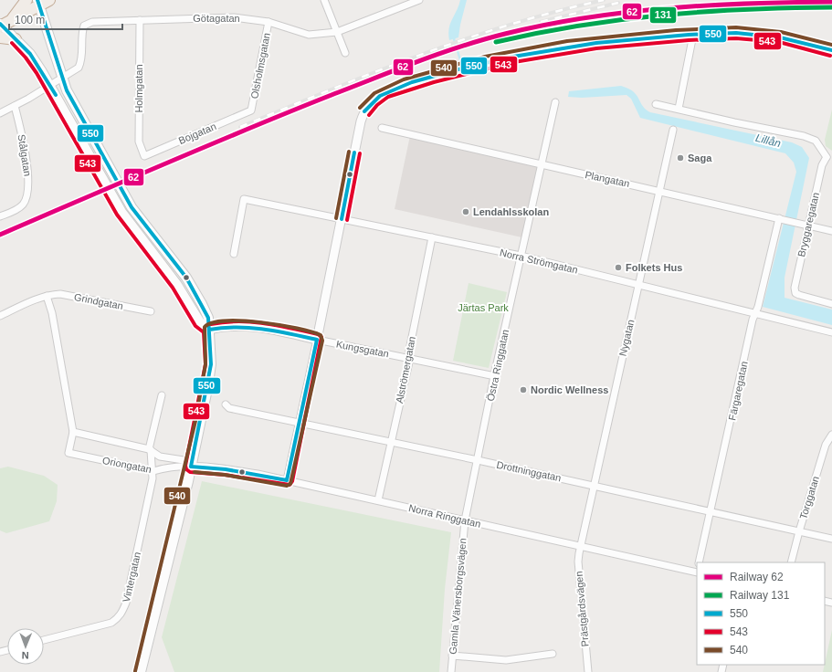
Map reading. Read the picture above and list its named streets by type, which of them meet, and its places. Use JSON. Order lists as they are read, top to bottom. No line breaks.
{"streets":{"street":["Götagatan","Olsholmsgatan","Holmgatan","Bojgatan","Stålgatan","Plangatan","Bryggaregatan","Norra Strömgatan","Grindgatan","Nygatan","Kungsgatan","Östra Ringgatan","Alströmergatan","Färgaregatan","Oriongatan","Drottninggatan","Torggatan","Norra Ringgatan","Vintergatan","Gamla Vänersborgsvägen","Prästgårdsvägen"]},"crossings":[["Götagatan","Olsholmsgatan"],["Götagatan","Holmgatan"],["Götagatan","Stålgatan"],["Olsholmsgatan","Bojgatan"],["Holmgatan","Bojgatan"],["Plangatan","Bryggaregatan"],["Plangatan","Nygatan"],["Plangatan","Östra Ringgatan"],["Plangatan","Färgaregatan"],["Norra Strömgatan","Nygatan"],["Norra Strömgatan","Östra Ringgatan"],["Norra Strömgatan","Alströmergatan"],["Norra Strömgatan","Färgaregatan"],["Grindgatan","Oriongatan"],["Nygatan","Drottninggatan"],["Nygatan","Norra Ringgatan"],["Nygatan","Prästgårdsvägen"],["Kungsgatan","Östra Ringgatan"],["Kungsgatan","Alströmergatan"],["Östra Ringgatan","Drottninggatan"],["Östra Ringgatan","Norra Ringgatan"],["Östra Ringgatan","Gamla Vänersborgsvägen"],["Alströmergatan","Drottninggatan"],["Alströmergatan","Norra Ringgatan"],["Färgaregatan","Drottninggatan"],["Oriongatan","Norra Ringgatan"],["Oriongatan","Vintergatan"],["Drottninggatan","Torggatan"],["Norra Ringgatan","Gamla Vänersborgsvägen"],["Norra Ringgatan","Prästgårdsvägen"]],"water":["Lillån"],"parks":["Järtas Park"],"places":["Saga","Lendahlsskolan","Folkets Hus","Nordic Wellness"],"lines":["transit line 550","rail line 62","rail line 131","transit line 540","transit line 543"],"legend":["Railway 62","Railway 131","550","543","540"],"scale_bar":"100 m","north":"bottom"}
